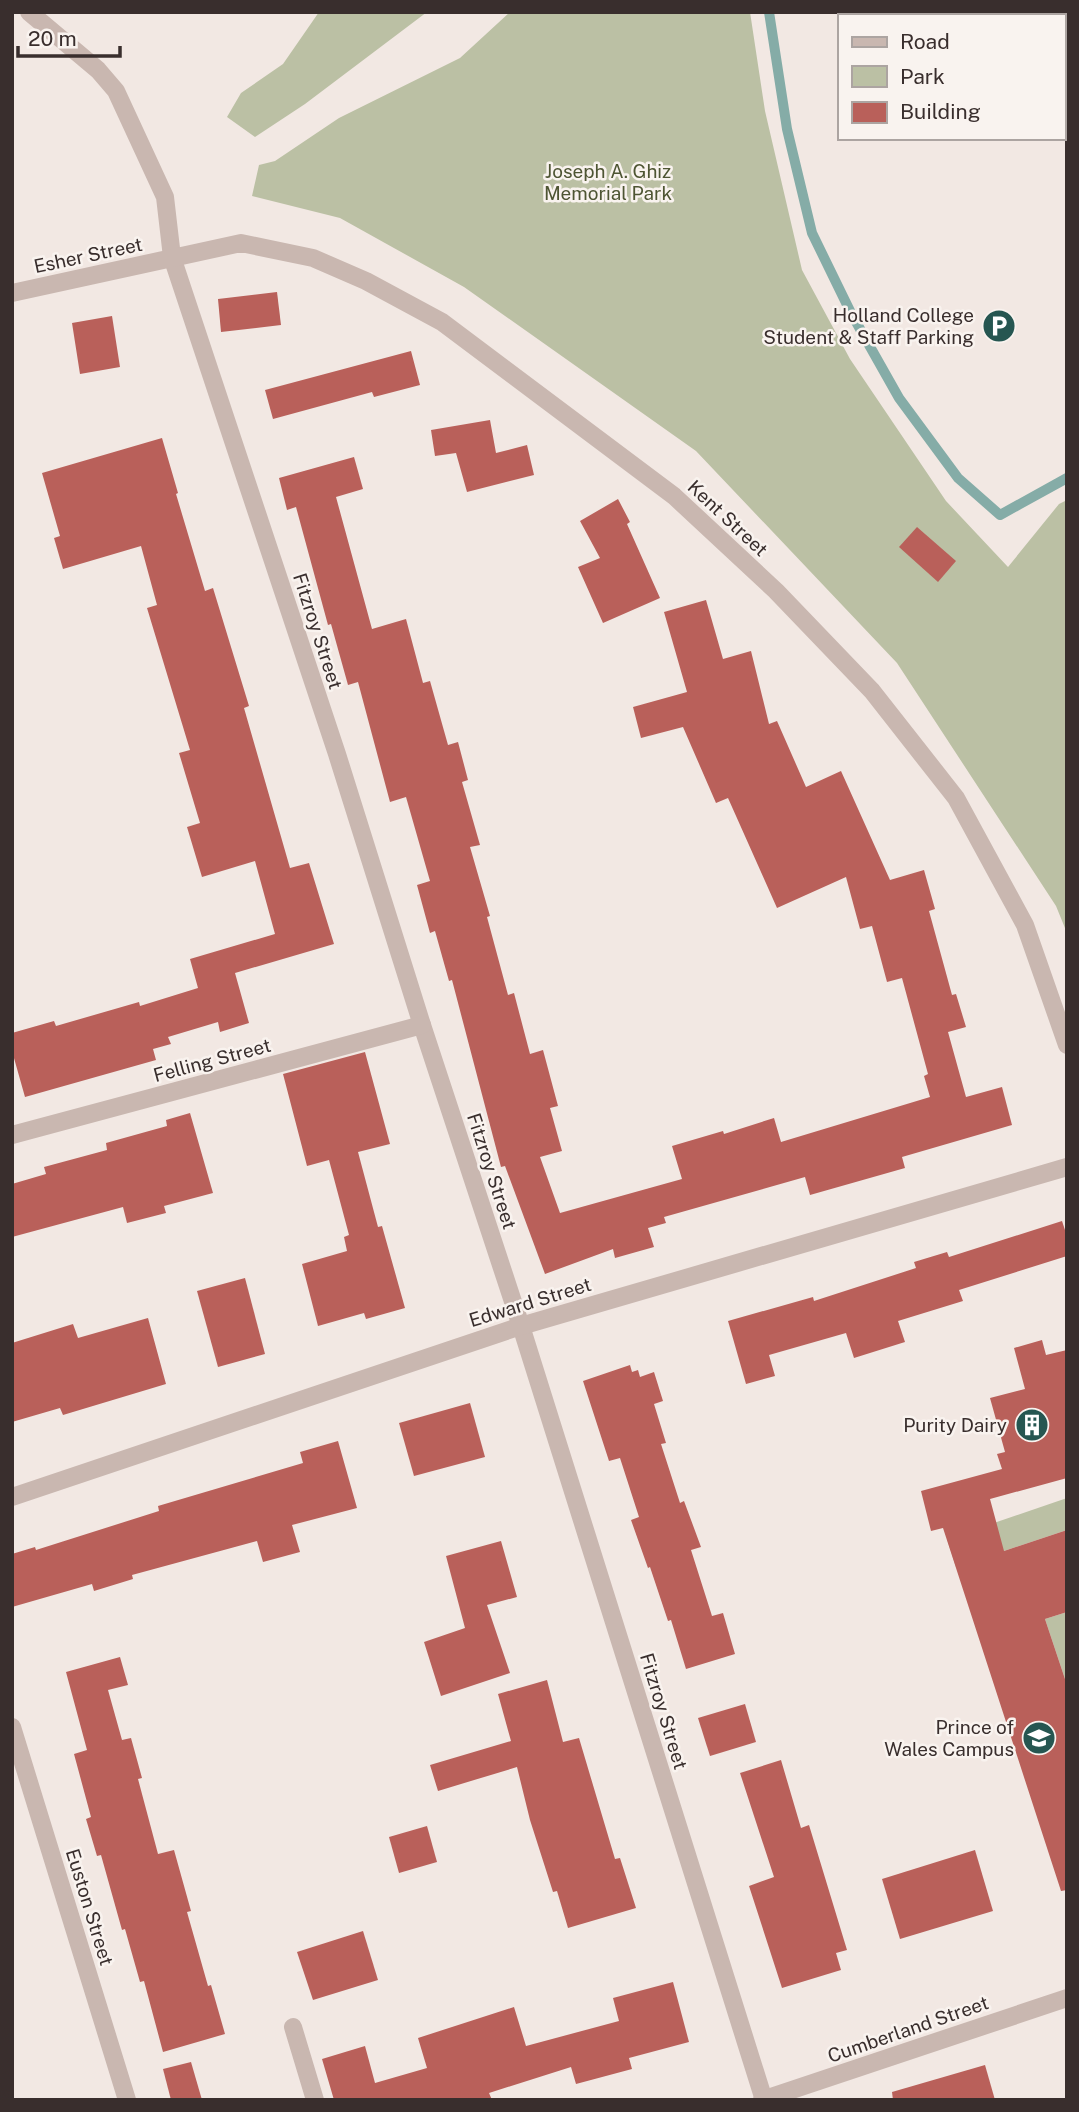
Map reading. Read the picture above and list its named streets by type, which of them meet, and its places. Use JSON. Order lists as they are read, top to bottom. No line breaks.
{"streets":{"street":["Esher Street","Kent Street","Fitzroy Street","Felling Street","Edward Street","Euston Street","Cumberland Street"]},"crossings":[["Esher Street","Kent Street"],["Esher Street","Fitzroy Street"],["Kent Street","Fitzroy Street"],["Fitzroy Street","Felling Street"],["Fitzroy Street","Edward Street"],["Fitzroy Street","Cumberland Street"]],"parks":["Joseph A. Ghiz Memorial Park"],"places":{"parking":["Holland College Student & Staff Parking"],"building":["Purity Dairy"],"school or university":["Prince of Wales Campus"]},"legend":["Road","Park","Building"],"scale_bar":"20 m"}
